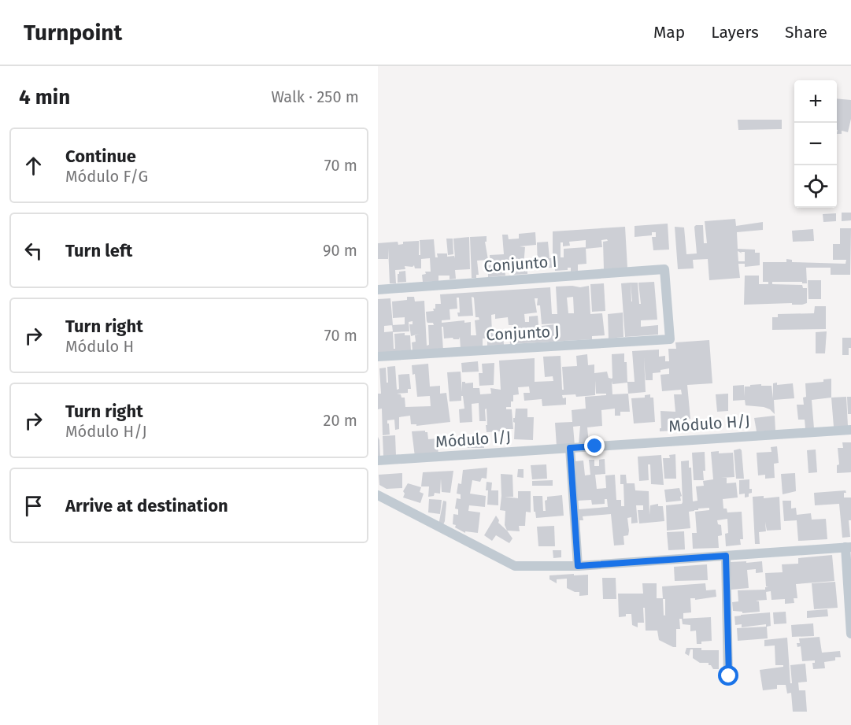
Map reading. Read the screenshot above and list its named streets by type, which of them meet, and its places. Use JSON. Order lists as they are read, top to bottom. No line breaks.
{"streets":{"street":["Conjunto I","Conjunto J","Módulo H/J","Módulo I/J"]},"crossings":[["Conjunto I","Conjunto J"],["Módulo H/J","Módulo I/J"]],"page":{"header":"Turnpoint","nav":["Map","Layers","Share"],"heading":["4 min","Walk · 250 m"],"map_buttons":["+","−"],"list":[["Continue","Módulo F/G","70 m"],["Turn left","90 m"],["Turn right","Módulo H","70 m"],["Turn right","Módulo H/J","20 m"],"Arrive at destination"]}}
